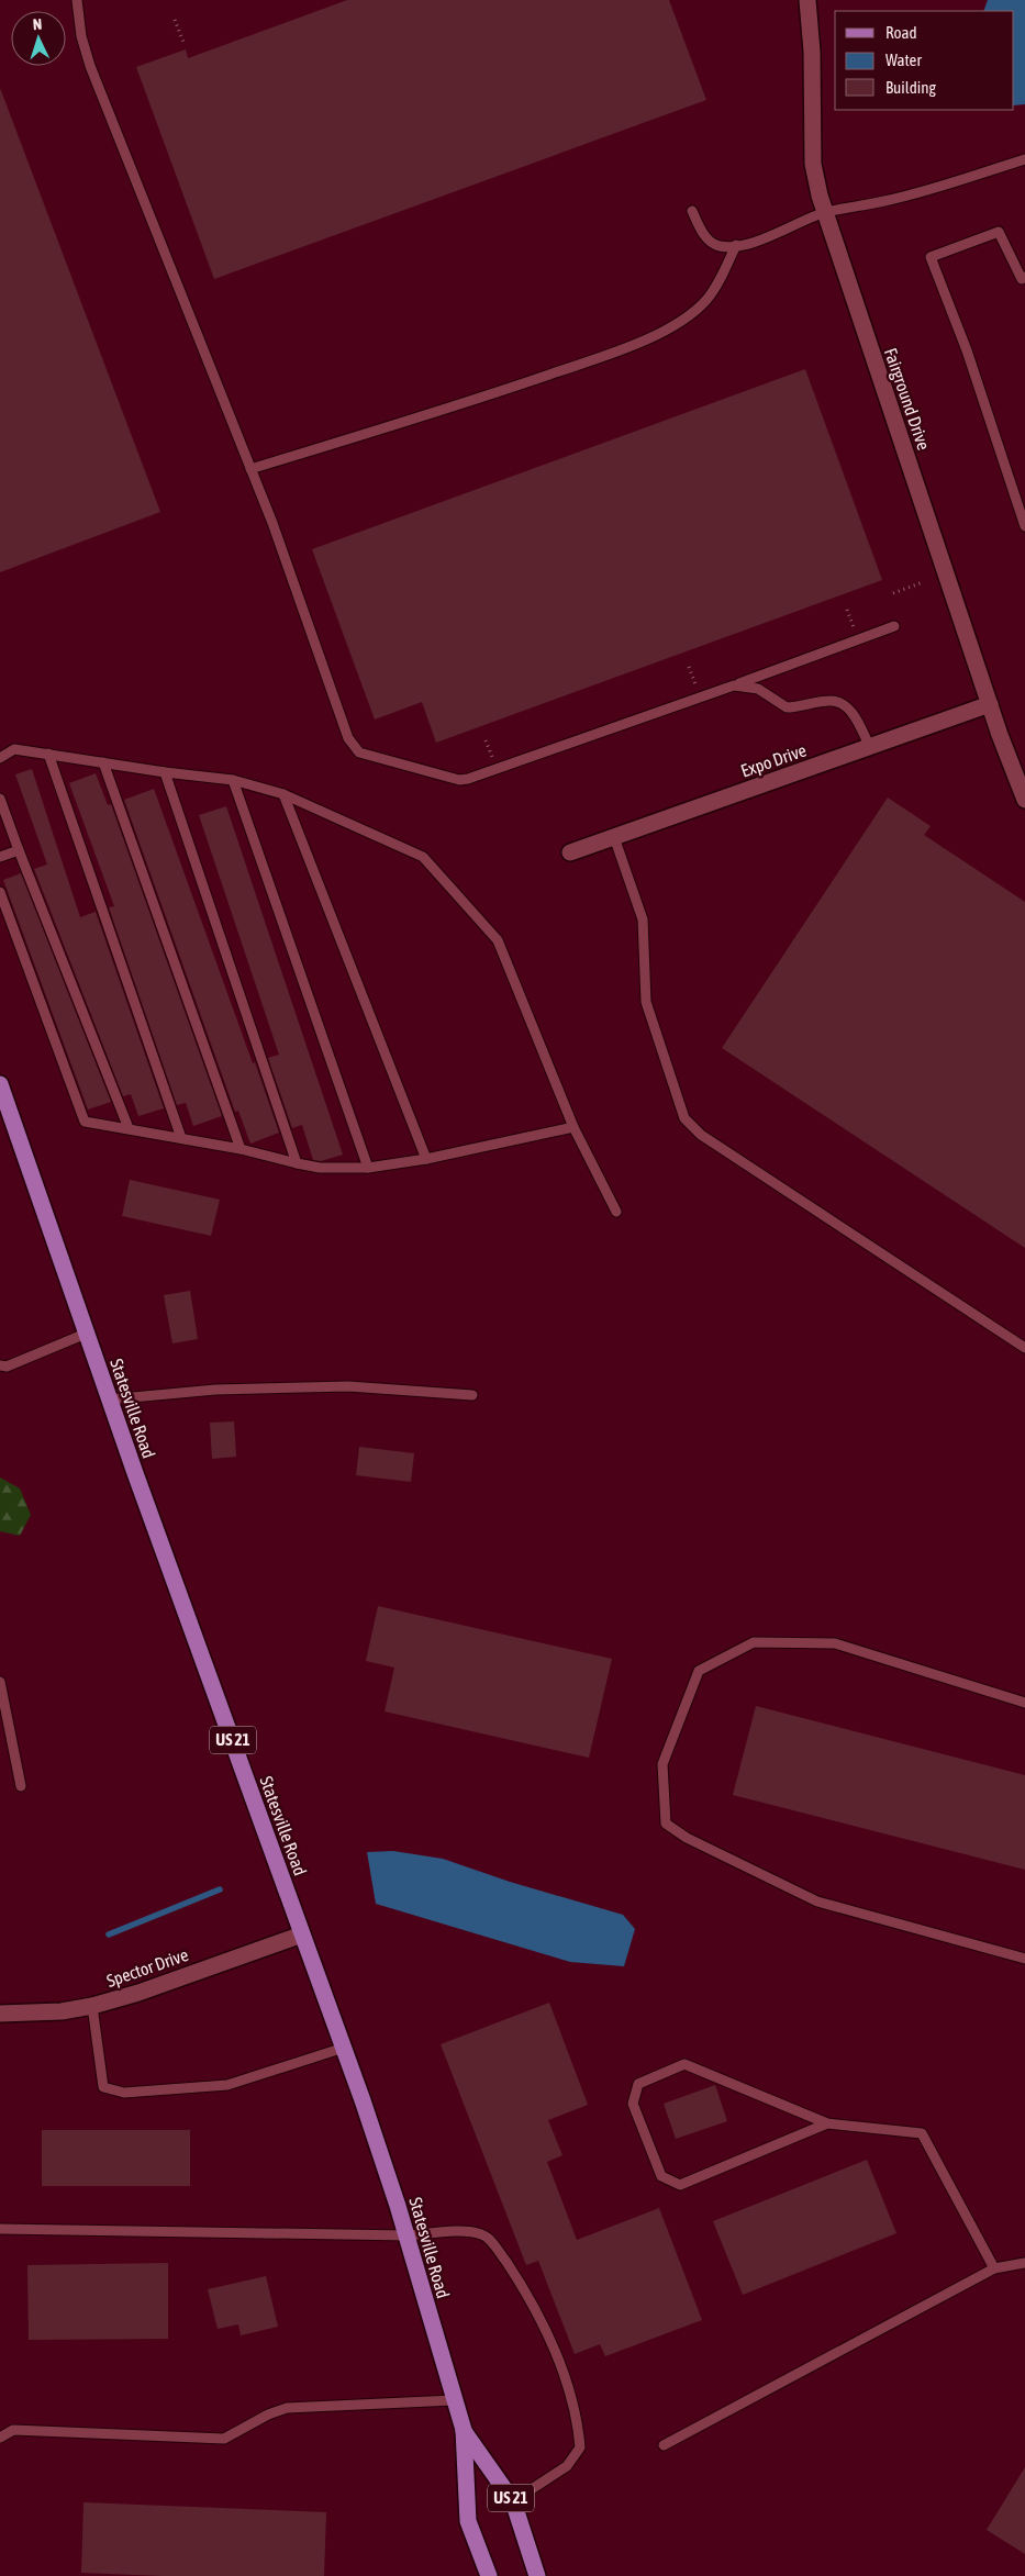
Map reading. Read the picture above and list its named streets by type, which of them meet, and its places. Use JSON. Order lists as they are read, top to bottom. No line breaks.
{"streets":{"main road":["Statesville Road","US 21"],"street":["Fairground Drive","Expo Drive","Spector Drive"]},"crossings":[["Fairground Drive","Expo Drive"],["Statesville Road","Spector Drive"]],"legend":["Road","Water","Building"],"north":"top"}
